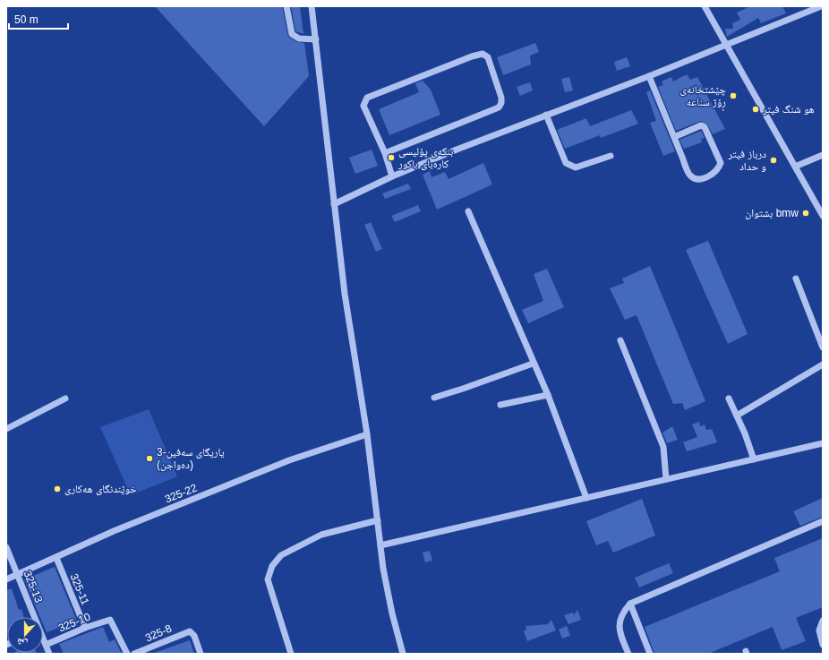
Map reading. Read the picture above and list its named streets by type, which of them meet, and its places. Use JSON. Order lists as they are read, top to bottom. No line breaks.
{"streets":{"street":["325-22","325-13","325-11","325-10","325-8"]},"crossings":[["325-22","325-13"],["325-22","325-11"],["325-13","325-10"],["325-11","325-10"]],"places":["چێشتخانەی ڕۆژ سناعه","هو شنگ فيتر","بنکەی پۆلیسی کارەبای باکور","درباز فیتر و حداد","بشتوان bmw","یاریگای سەفین-3 (دەواجن)","خوێندنگای هەکاری"],"scale_bar":"50 m","north":"bottom"}
